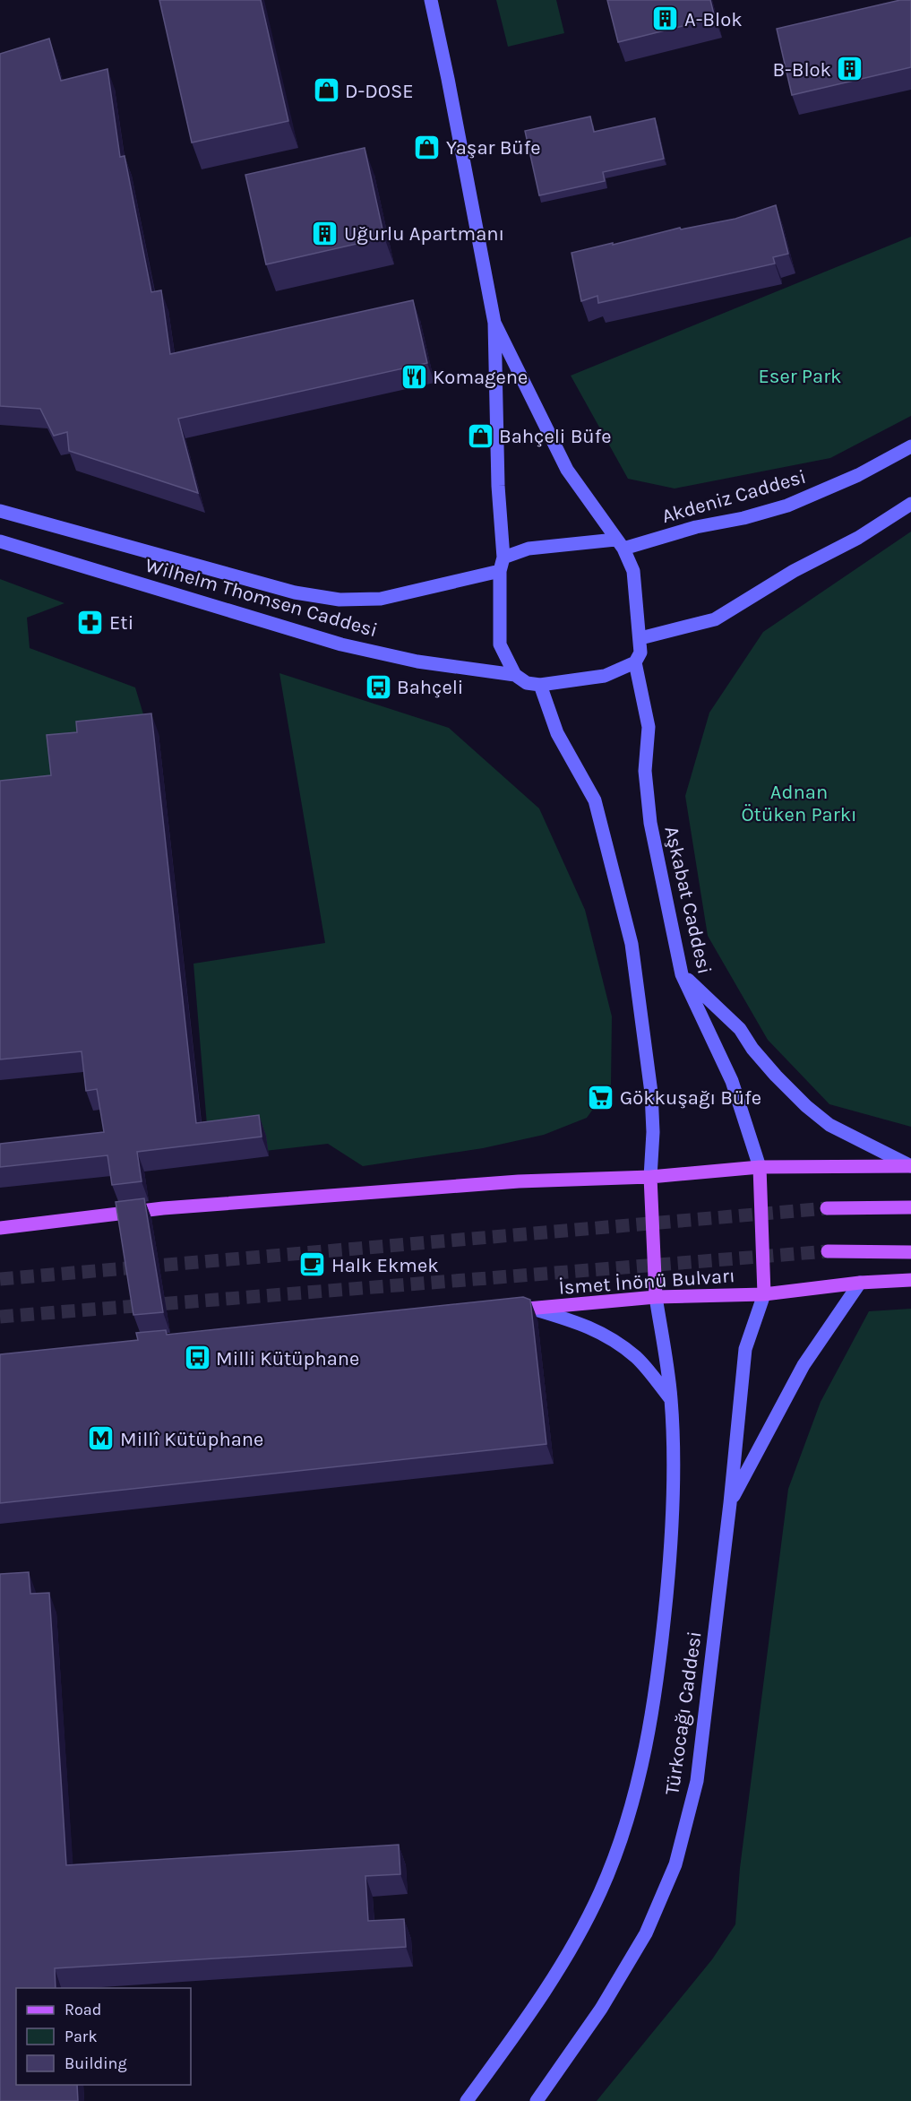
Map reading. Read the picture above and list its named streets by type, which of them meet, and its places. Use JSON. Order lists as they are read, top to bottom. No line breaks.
{"streets":{"main road":["Akdeniz Caddesi","Wilhelm Thomsen Caddesi","Aşkabat Caddesi","İsmet İnönü Bulvarı","Türkocağı Caddesi"]},"crossings":[["Akdeniz Caddesi","Wilhelm Thomsen Caddesi"],["Akdeniz Caddesi","Aşkabat Caddesi"],["Wilhelm Thomsen Caddesi","Aşkabat Caddesi"],["İsmet İnönü Bulvarı","Türkocağı Caddesi"]],"parks":["Eser Park","Adnan Ötüken Parkı"],"places":{"building":["A-Blok","B-Blok","Uğurlu Apartmanı"],"shop":["D-DOSE","Yaşar Büfe","Bahçeli Büfe"],"restaurant":["Komagene"],"pharmacy":["Eti"],"bus stop":["Bahçeli","Milli Kütüphane"],"supermarket":["Gökkuşağı Büfe"],"cafe":["Halk Ekmek"],"metro station":["Millî Kütüphane"]},"legend":["Road","Park","Building"]}
